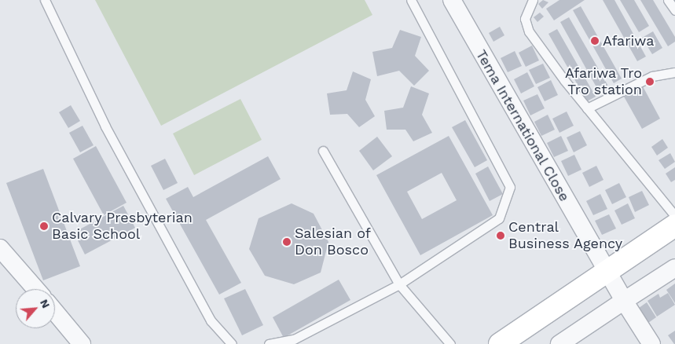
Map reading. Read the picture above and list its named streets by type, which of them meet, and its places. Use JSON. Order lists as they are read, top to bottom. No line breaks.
{"streets":{"street":["Tema International Close"]},"places":["Afariwa","Afariwa Tro Tro station","Calvary Presbyterian Basic School","Central Business Agency","Salesian of Don Bosco"],"north":"top right"}
